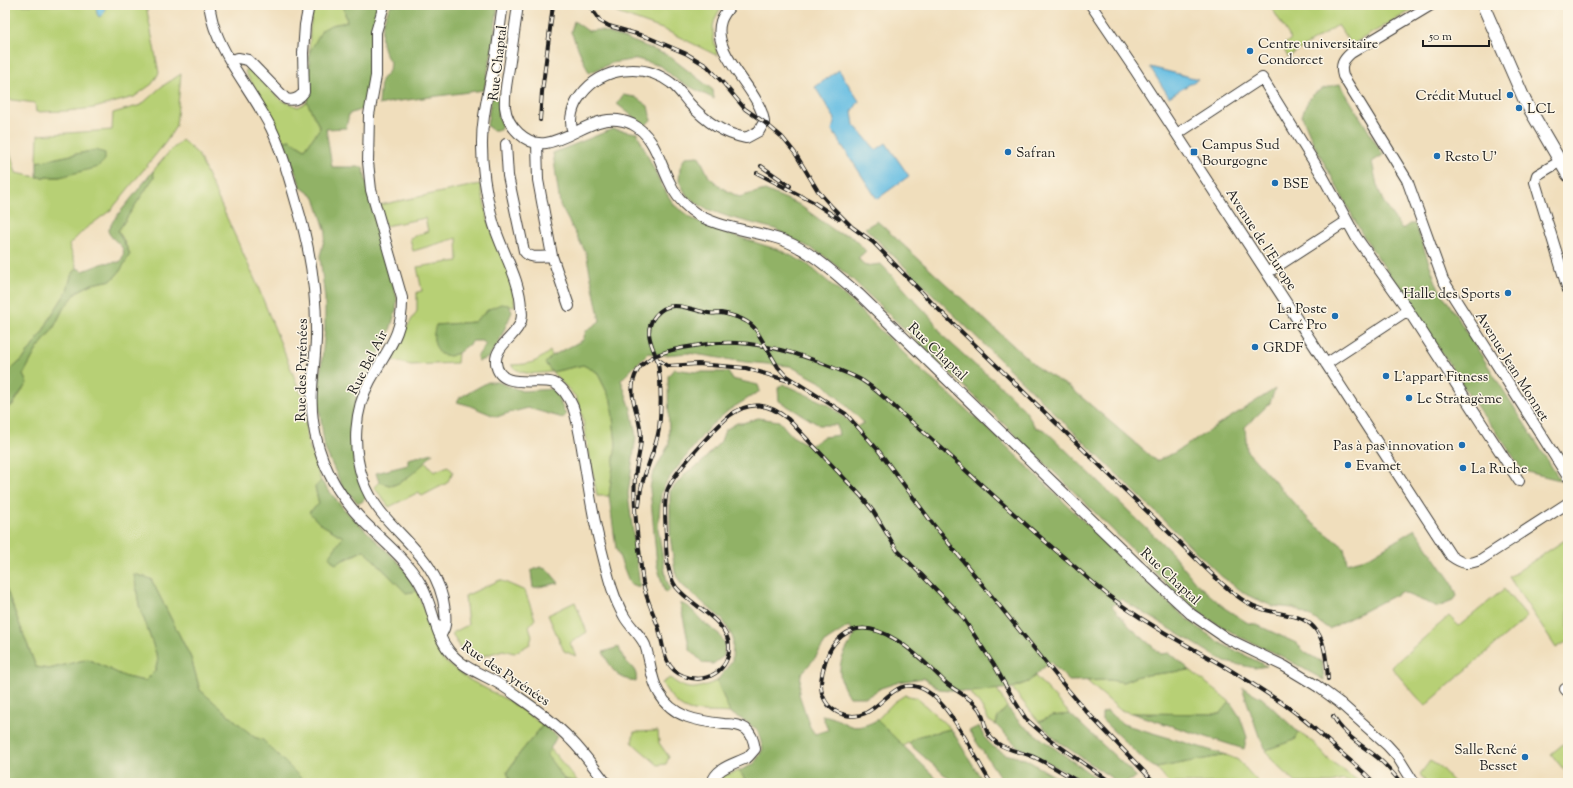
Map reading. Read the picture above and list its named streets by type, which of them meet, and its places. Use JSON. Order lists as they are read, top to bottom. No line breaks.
{"streets":{"street":["Rue Chaptal","Avenue de l'Europe","Rue Bel Air","Avenue Jean Monnet","Rue des Pyrénées"]},"crossings":[["Rue Bel Air","Rue des Pyrénées"]],"places":{"other":["Centre universitaire Condorcet","Crédit Mutuel","LCL","Safran","Resto U'","BSE","Halle des Sports","La Poste Carré Pro","GRDF","L'appart Fitness","Le Stratagème","Pas à pas innovation","Evamet","La Ruche","Salle René Besset"],"transit":["Campus Sud Bourgogne"]},"scale_bar":"50 m"}
